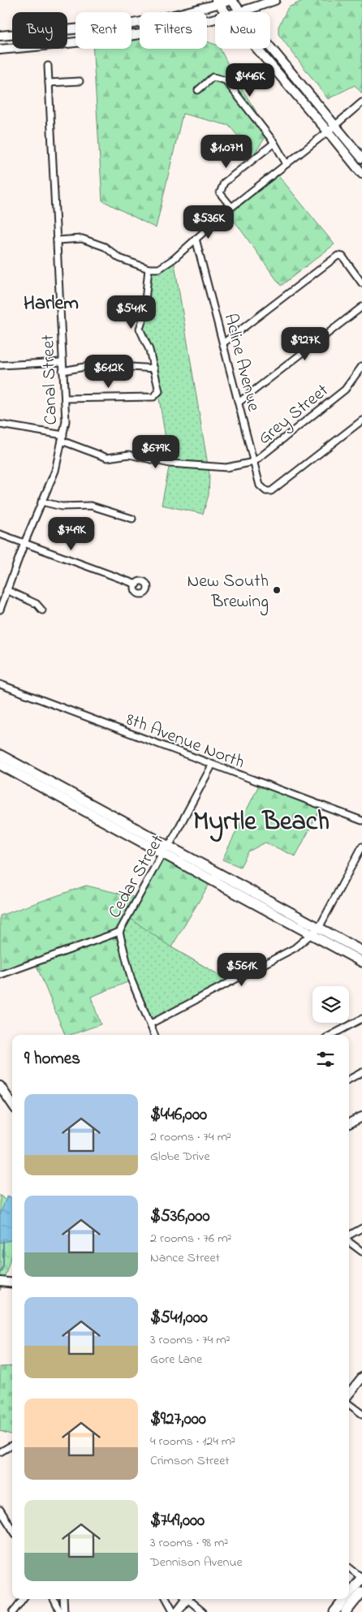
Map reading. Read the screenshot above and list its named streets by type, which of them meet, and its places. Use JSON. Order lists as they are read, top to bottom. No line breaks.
{"streets":{"street":["Acline Avenue","Canal Street","Grey Street","8th Avenue North","Cedar Street"]},"crossings":[["Acline Avenue","Grey Street"],["8th Avenue North","Cedar Street"]],"districts":["Harlem","Myrtle Beach"],"places":["New South Brewing"],"page":{"chip":["Buy","Rent","Filters","New"],"price":["$446K","$1.07M","$536K","$541K","$927K","$612K","$679K","$749K","$561K"],"heading":"9 homes","list":[{"name":"$446,000","note":"2 rooms · 74 m² · Globe Drive"},{"name":"$536,000","note":"2 rooms · 76 m² · Nance Street"},{"name":"$541,000","note":"3 rooms · 74 m² · Gore Lane"},{"name":"$927,000","note":"4 rooms · 124 m² · Crimson Street"},{"name":"$749,000","note":"3 rooms · 98 m² · Dennison Avenue"}]}}
